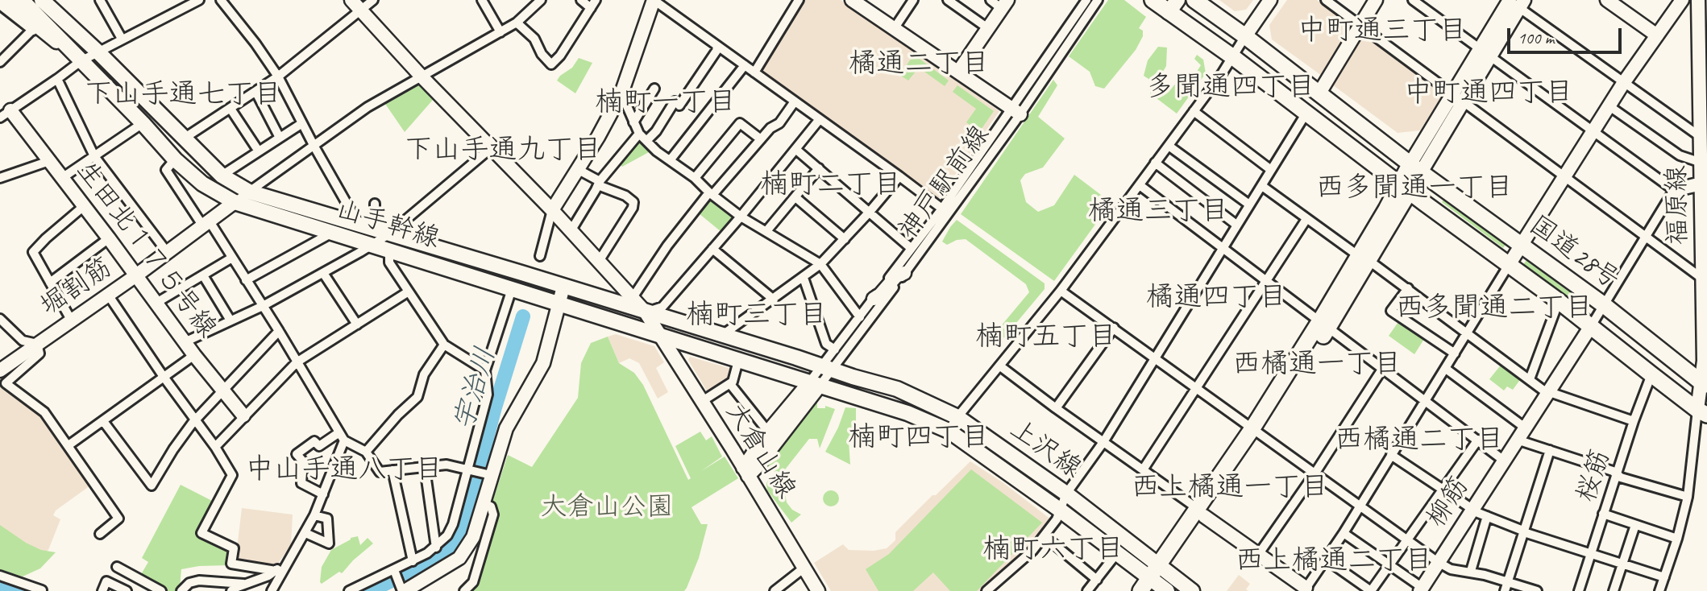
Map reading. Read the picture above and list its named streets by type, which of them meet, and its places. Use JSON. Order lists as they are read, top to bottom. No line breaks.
{"streets":{"highway":["国道28号"],"main road":["山手幹線","上沢線"],"street":["神戸駅前線","福原線","生田北１７５号線","堀割筋","大倉山線","桜筋","柳筋"]},"crossings":[["神戸駅前線","山手幹線"],["神戸駅前線","上沢線"],["福原線","国道28号"],["山手幹線","堀割筋"],["山手幹線","上沢線"],["山手幹線","大倉山線"],["生田北１７５号線","堀割筋"],["国道28号","桜筋"],["国道28号","柳筋"]],"districts":["中町通三丁目","橘通二丁目","多聞通四丁目","中町通四丁目","下山手通七丁目","楠町一丁目","下山手通九丁目","楠町二丁目","西多聞通一丁目","橘通三丁目","橘通四丁目","西多聞通二丁目","楠町三丁目","楠町五丁目","西橘通一丁目","楠町四丁目","西橘通二丁目","中山手通八丁目","西上橘通一丁目","楠町六丁目","西上橘通二丁目"],"water":["宇治川"],"parks":["大倉山公園"],"scale_bar":"100 m"}
